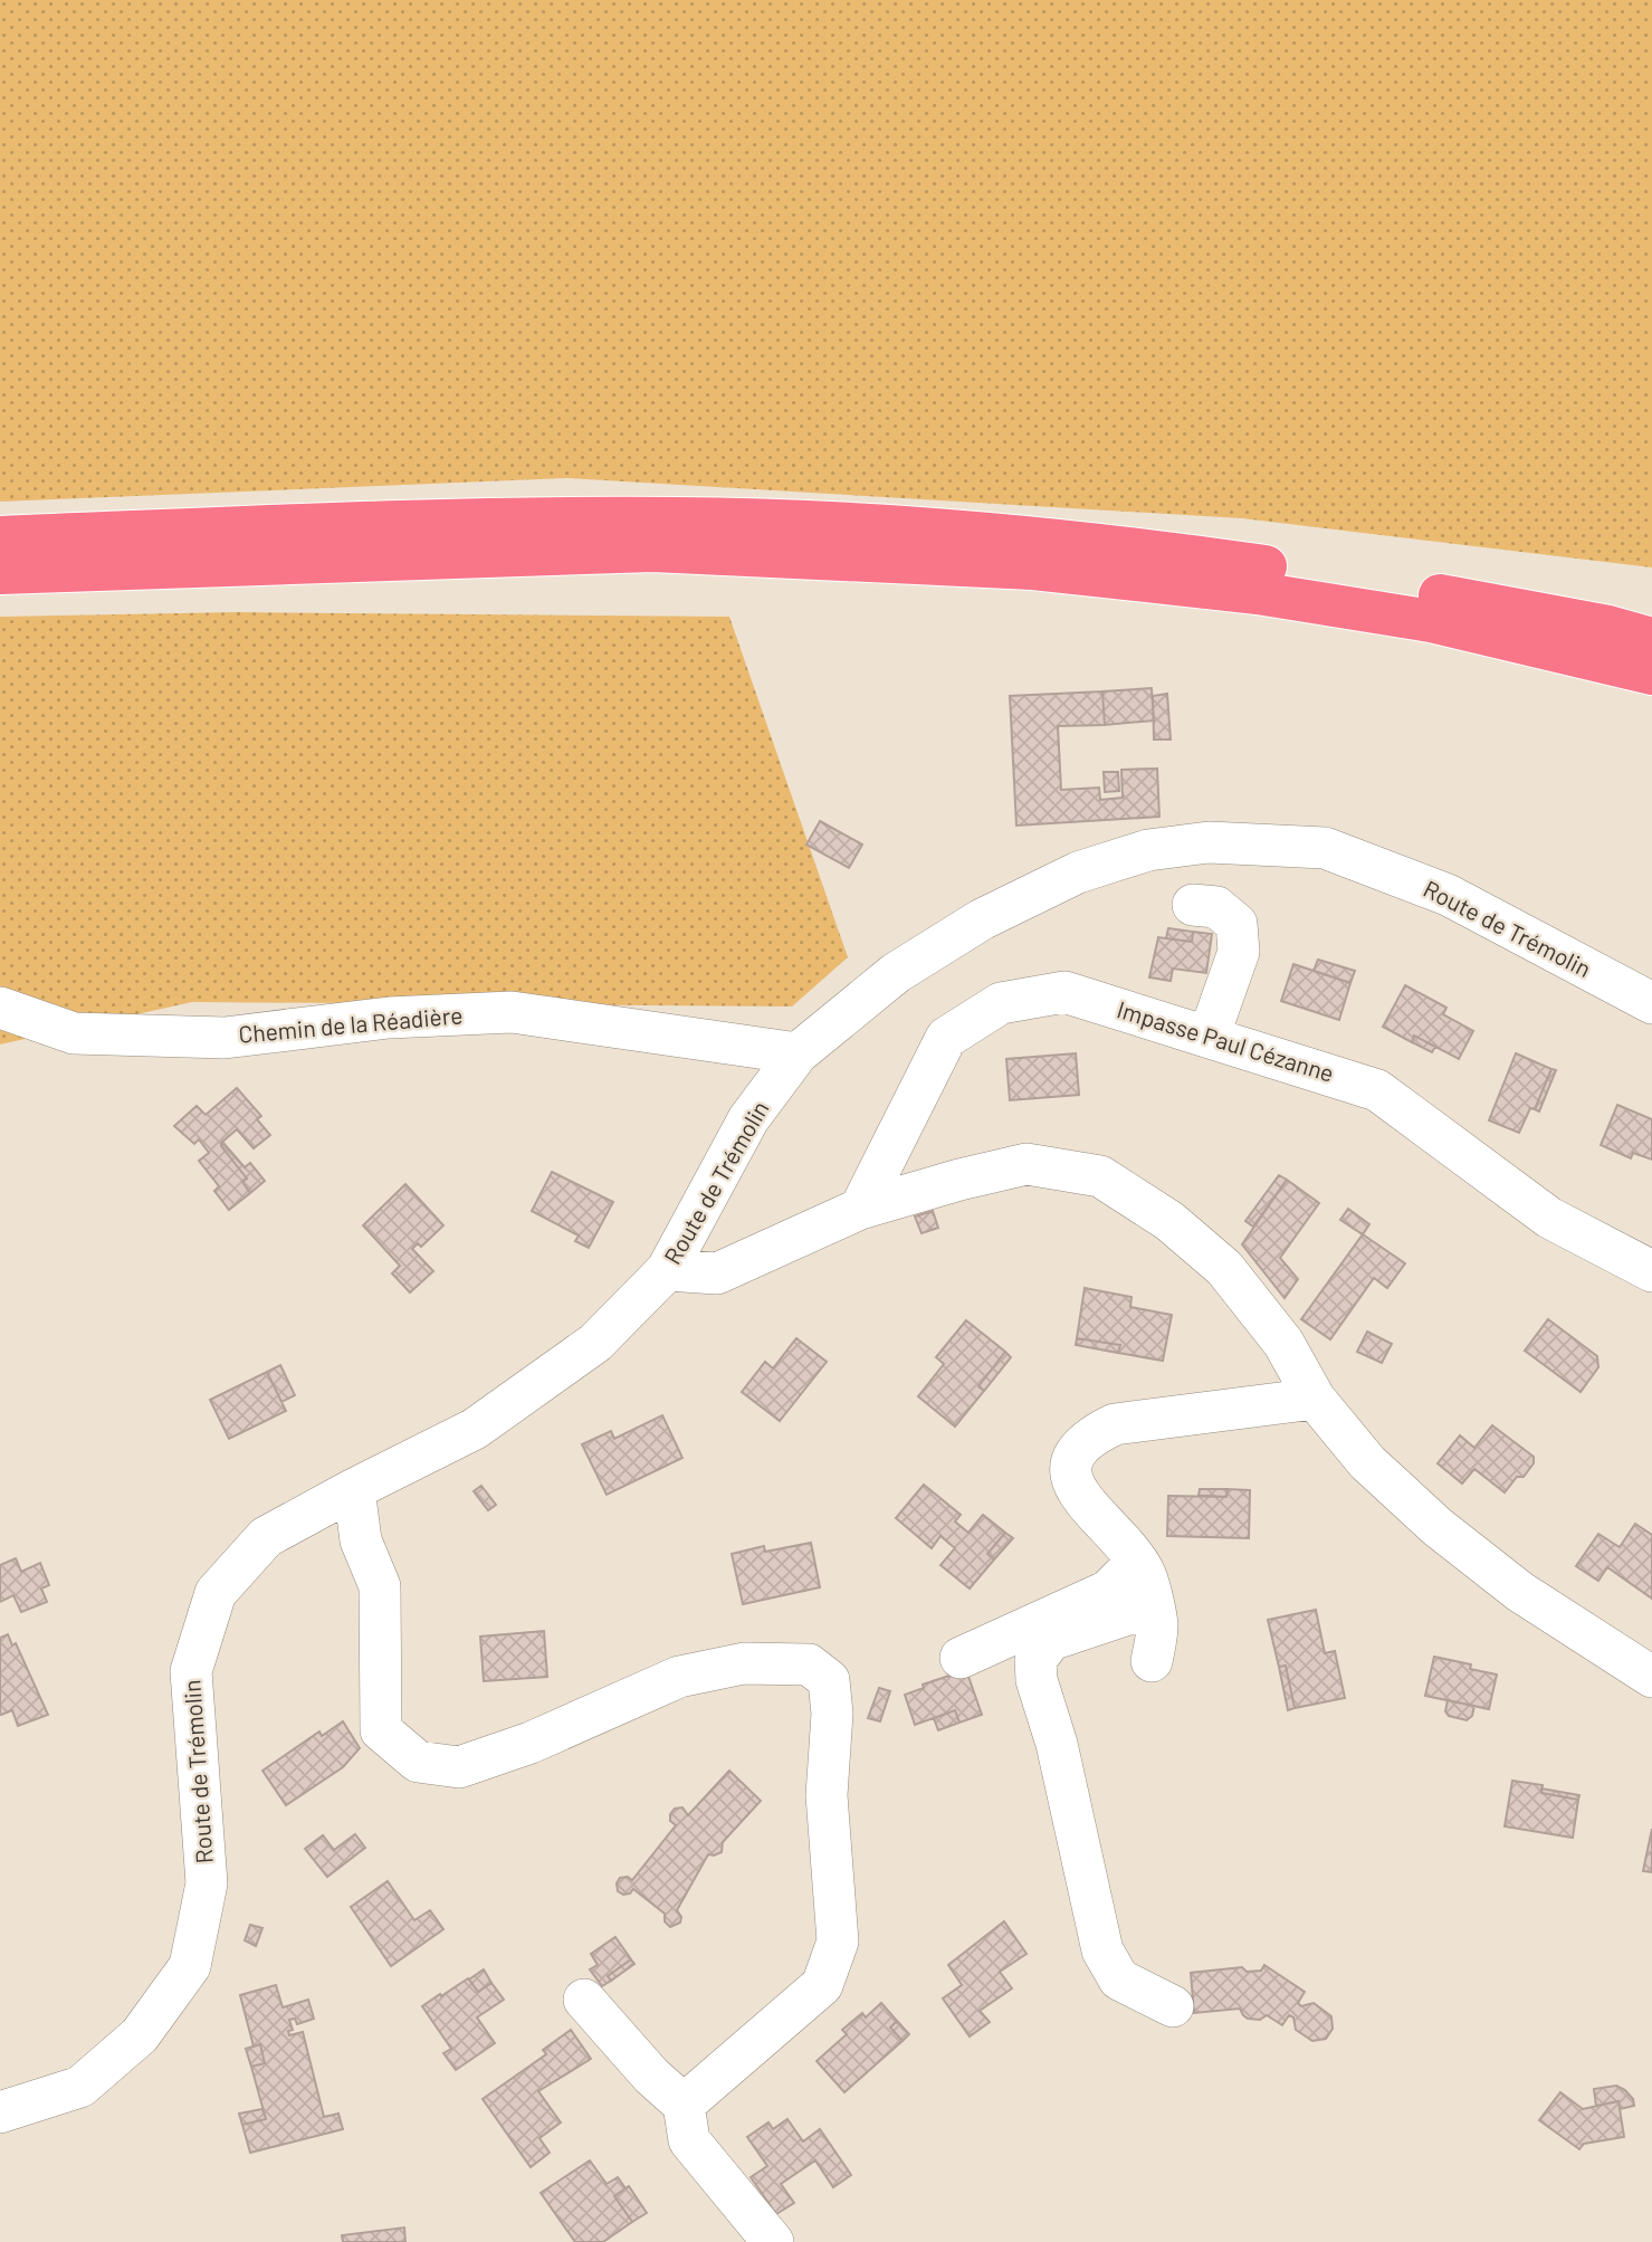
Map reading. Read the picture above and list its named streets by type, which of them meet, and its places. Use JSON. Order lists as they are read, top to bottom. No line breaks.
{"streets":{"street":["Route de Trémolin","Chemin de la Réadière","Impasse Paul Cézanne"]},"crossings":[["Route de Trémolin","Chemin de la Réadière"]]}
